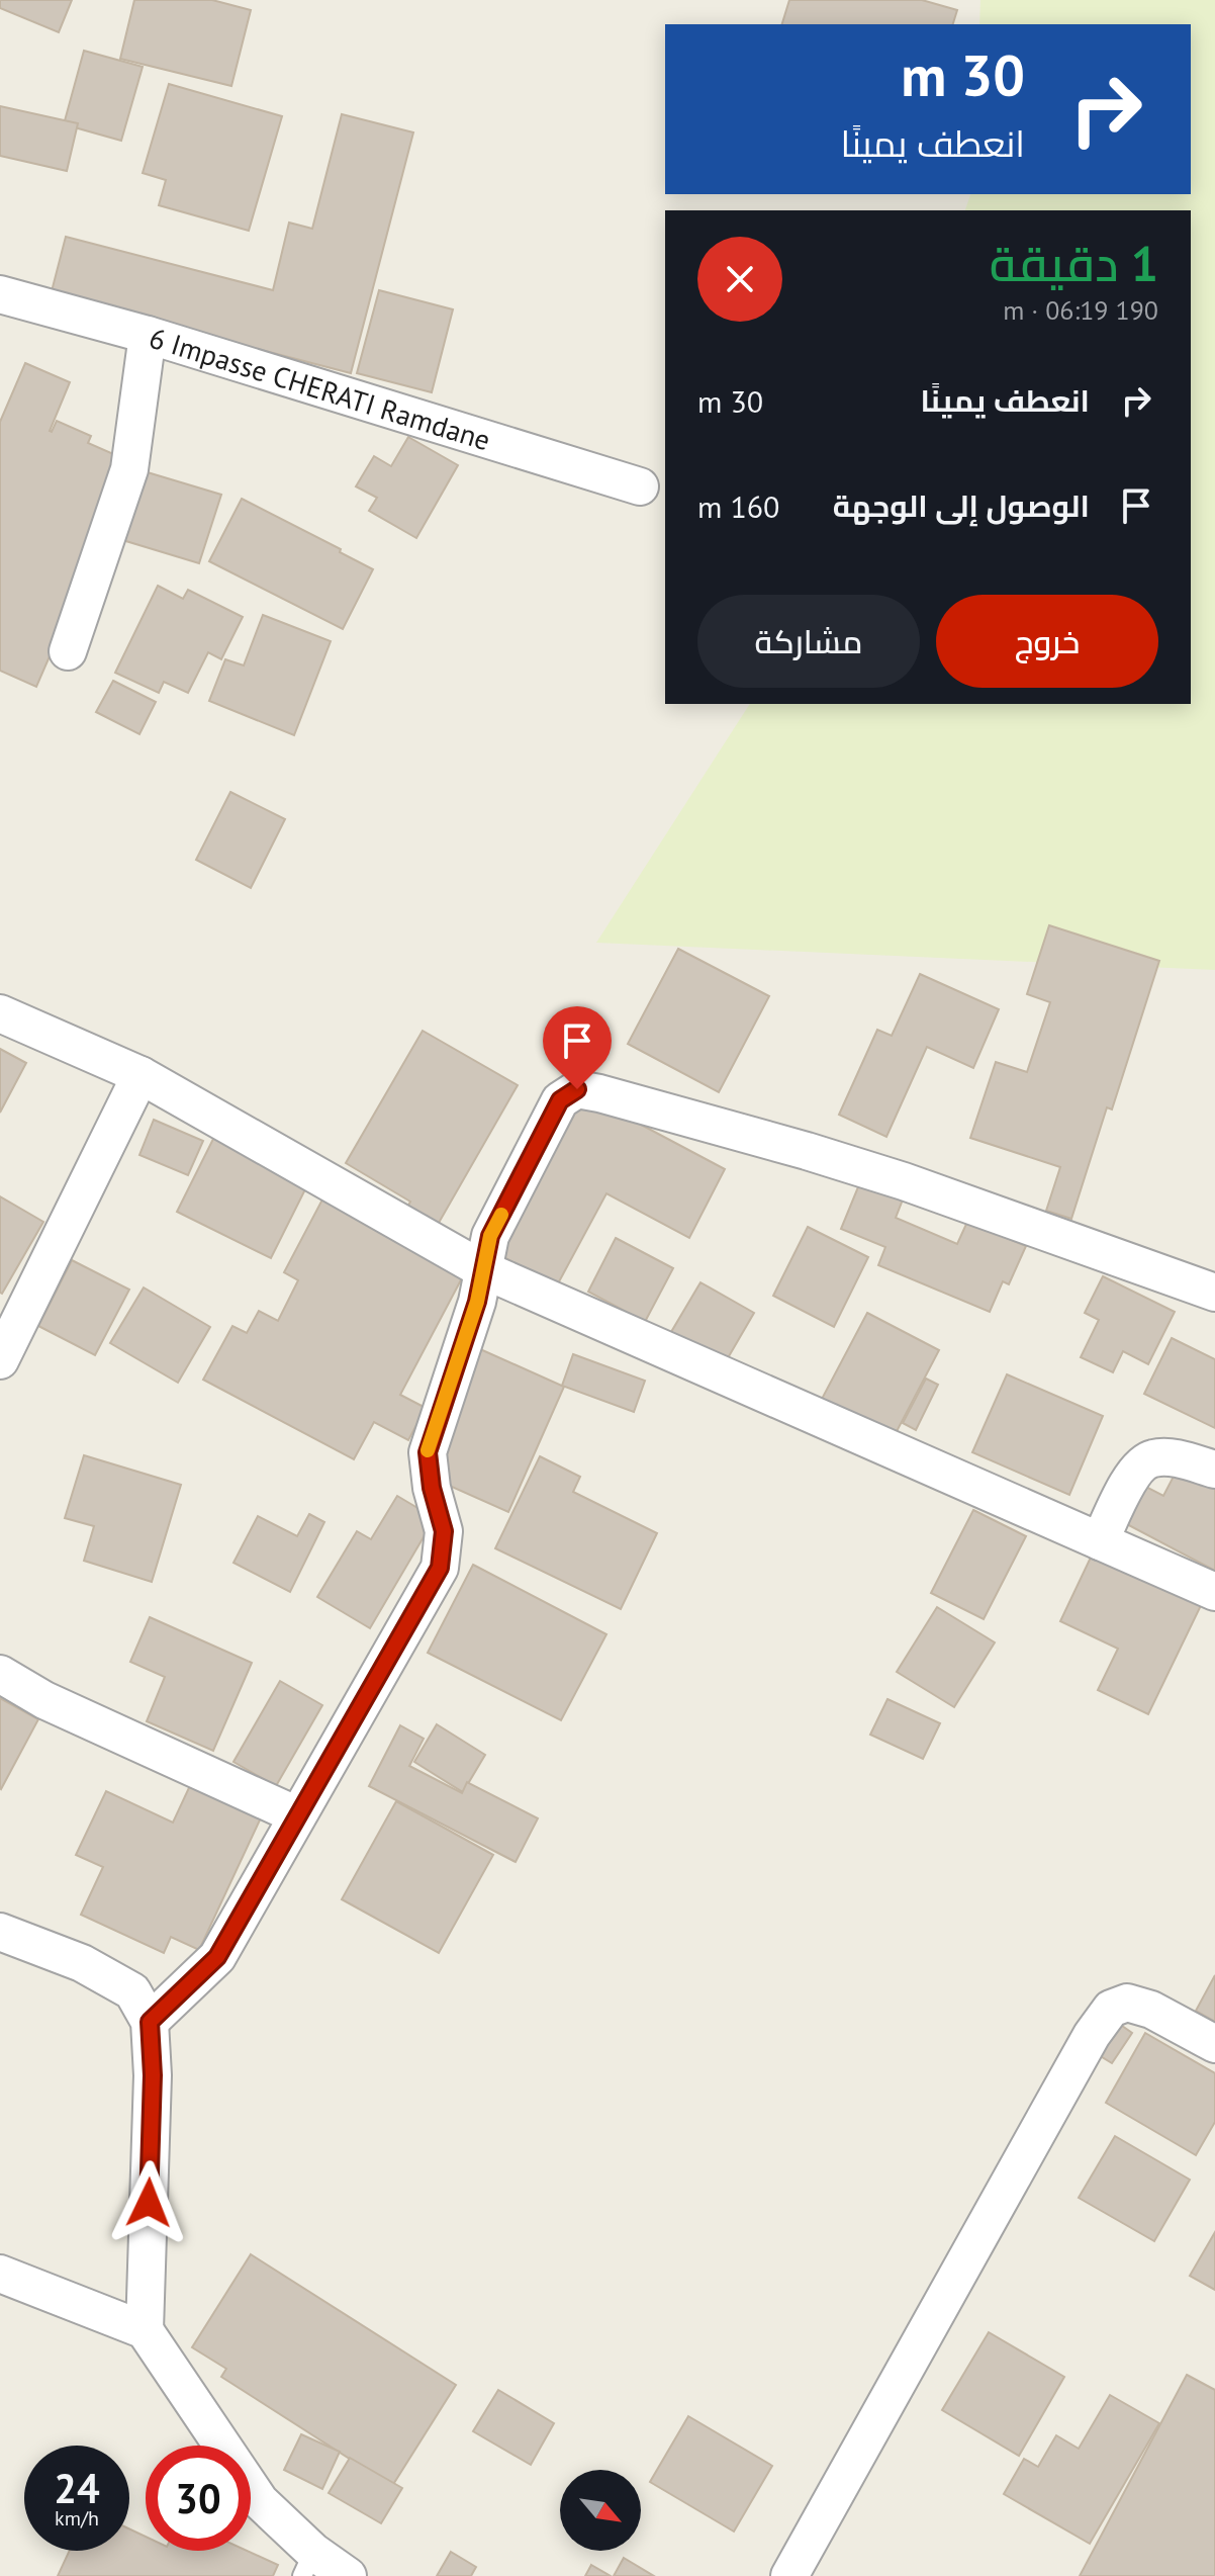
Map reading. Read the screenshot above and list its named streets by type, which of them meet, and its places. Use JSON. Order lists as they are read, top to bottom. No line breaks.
{"streets":{"street":["6 Impasse CHERATI Ramdane"]},"north":"bottom right","page":{"turn":["30 m","انعطف يمينًا"],"heading":["1 دقيقة","190 m · 06:19"],"list":[{"name":"انعطف يمينًا","value":"30 m"},{"name":"الوصول إلى الوجهة","value":"160 m"}],"buttons":["خروج","مشاركة"],"speed":"24 km/h","limit":"30"}}
